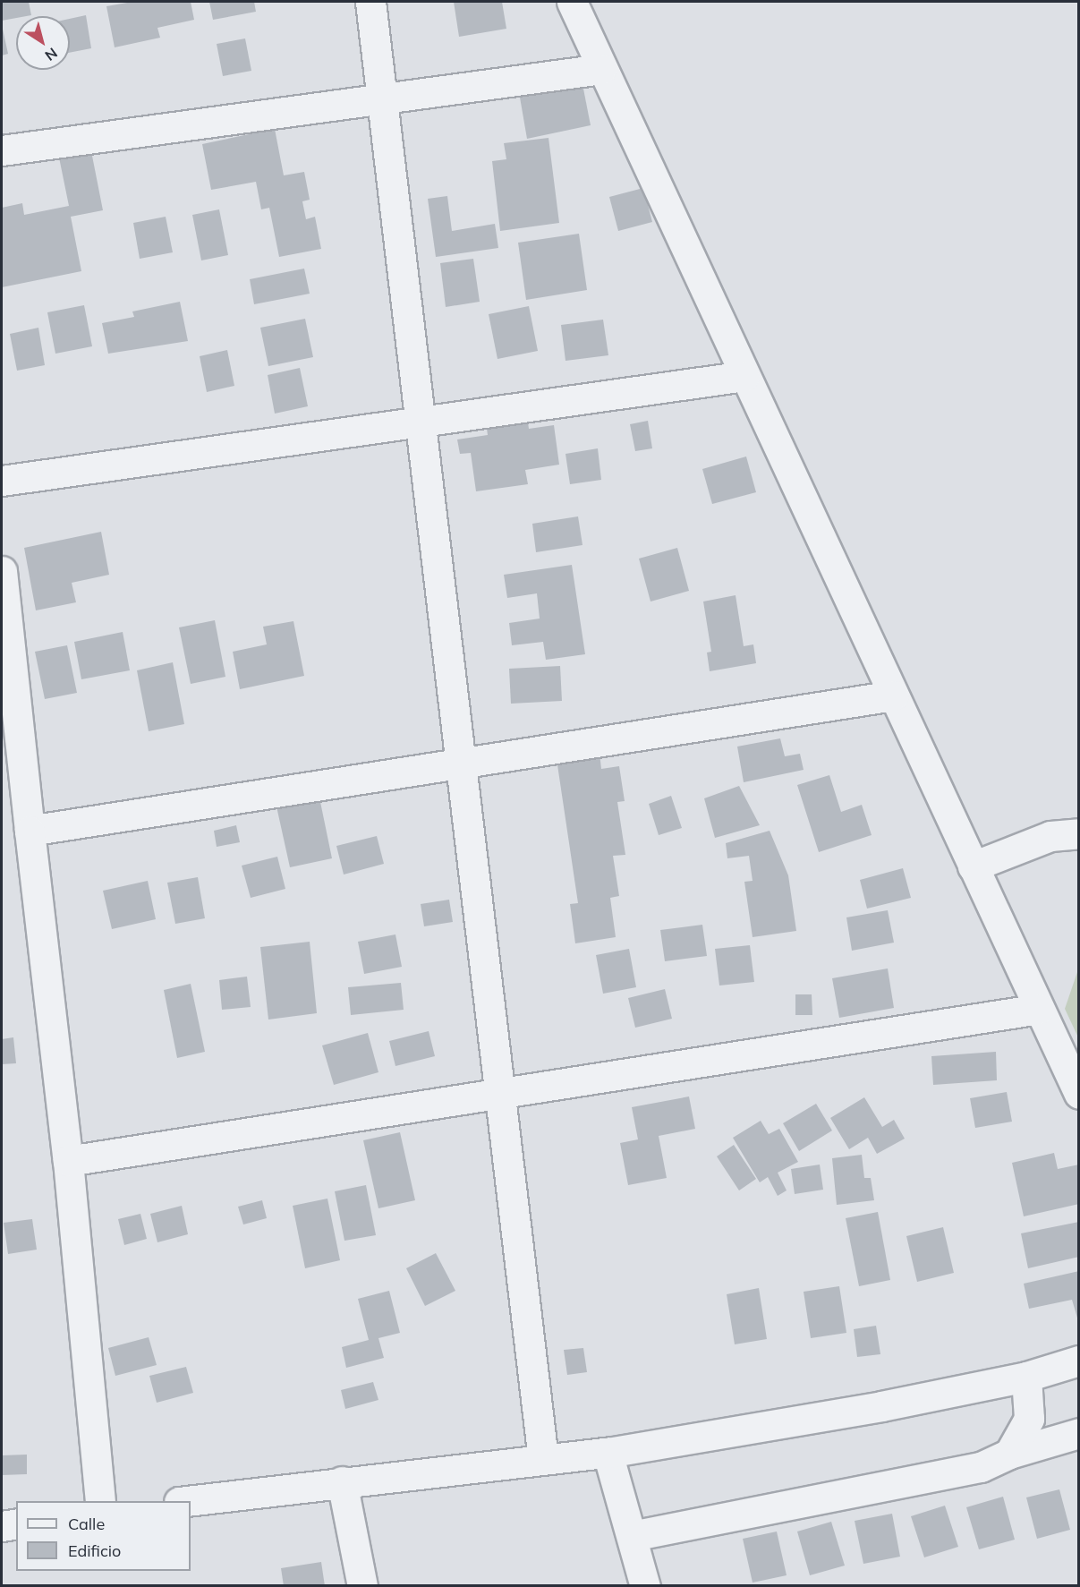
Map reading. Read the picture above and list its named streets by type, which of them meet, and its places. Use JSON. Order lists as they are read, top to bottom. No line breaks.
{"legend":["Calle","Edificio"],"north":"bottom right"}
